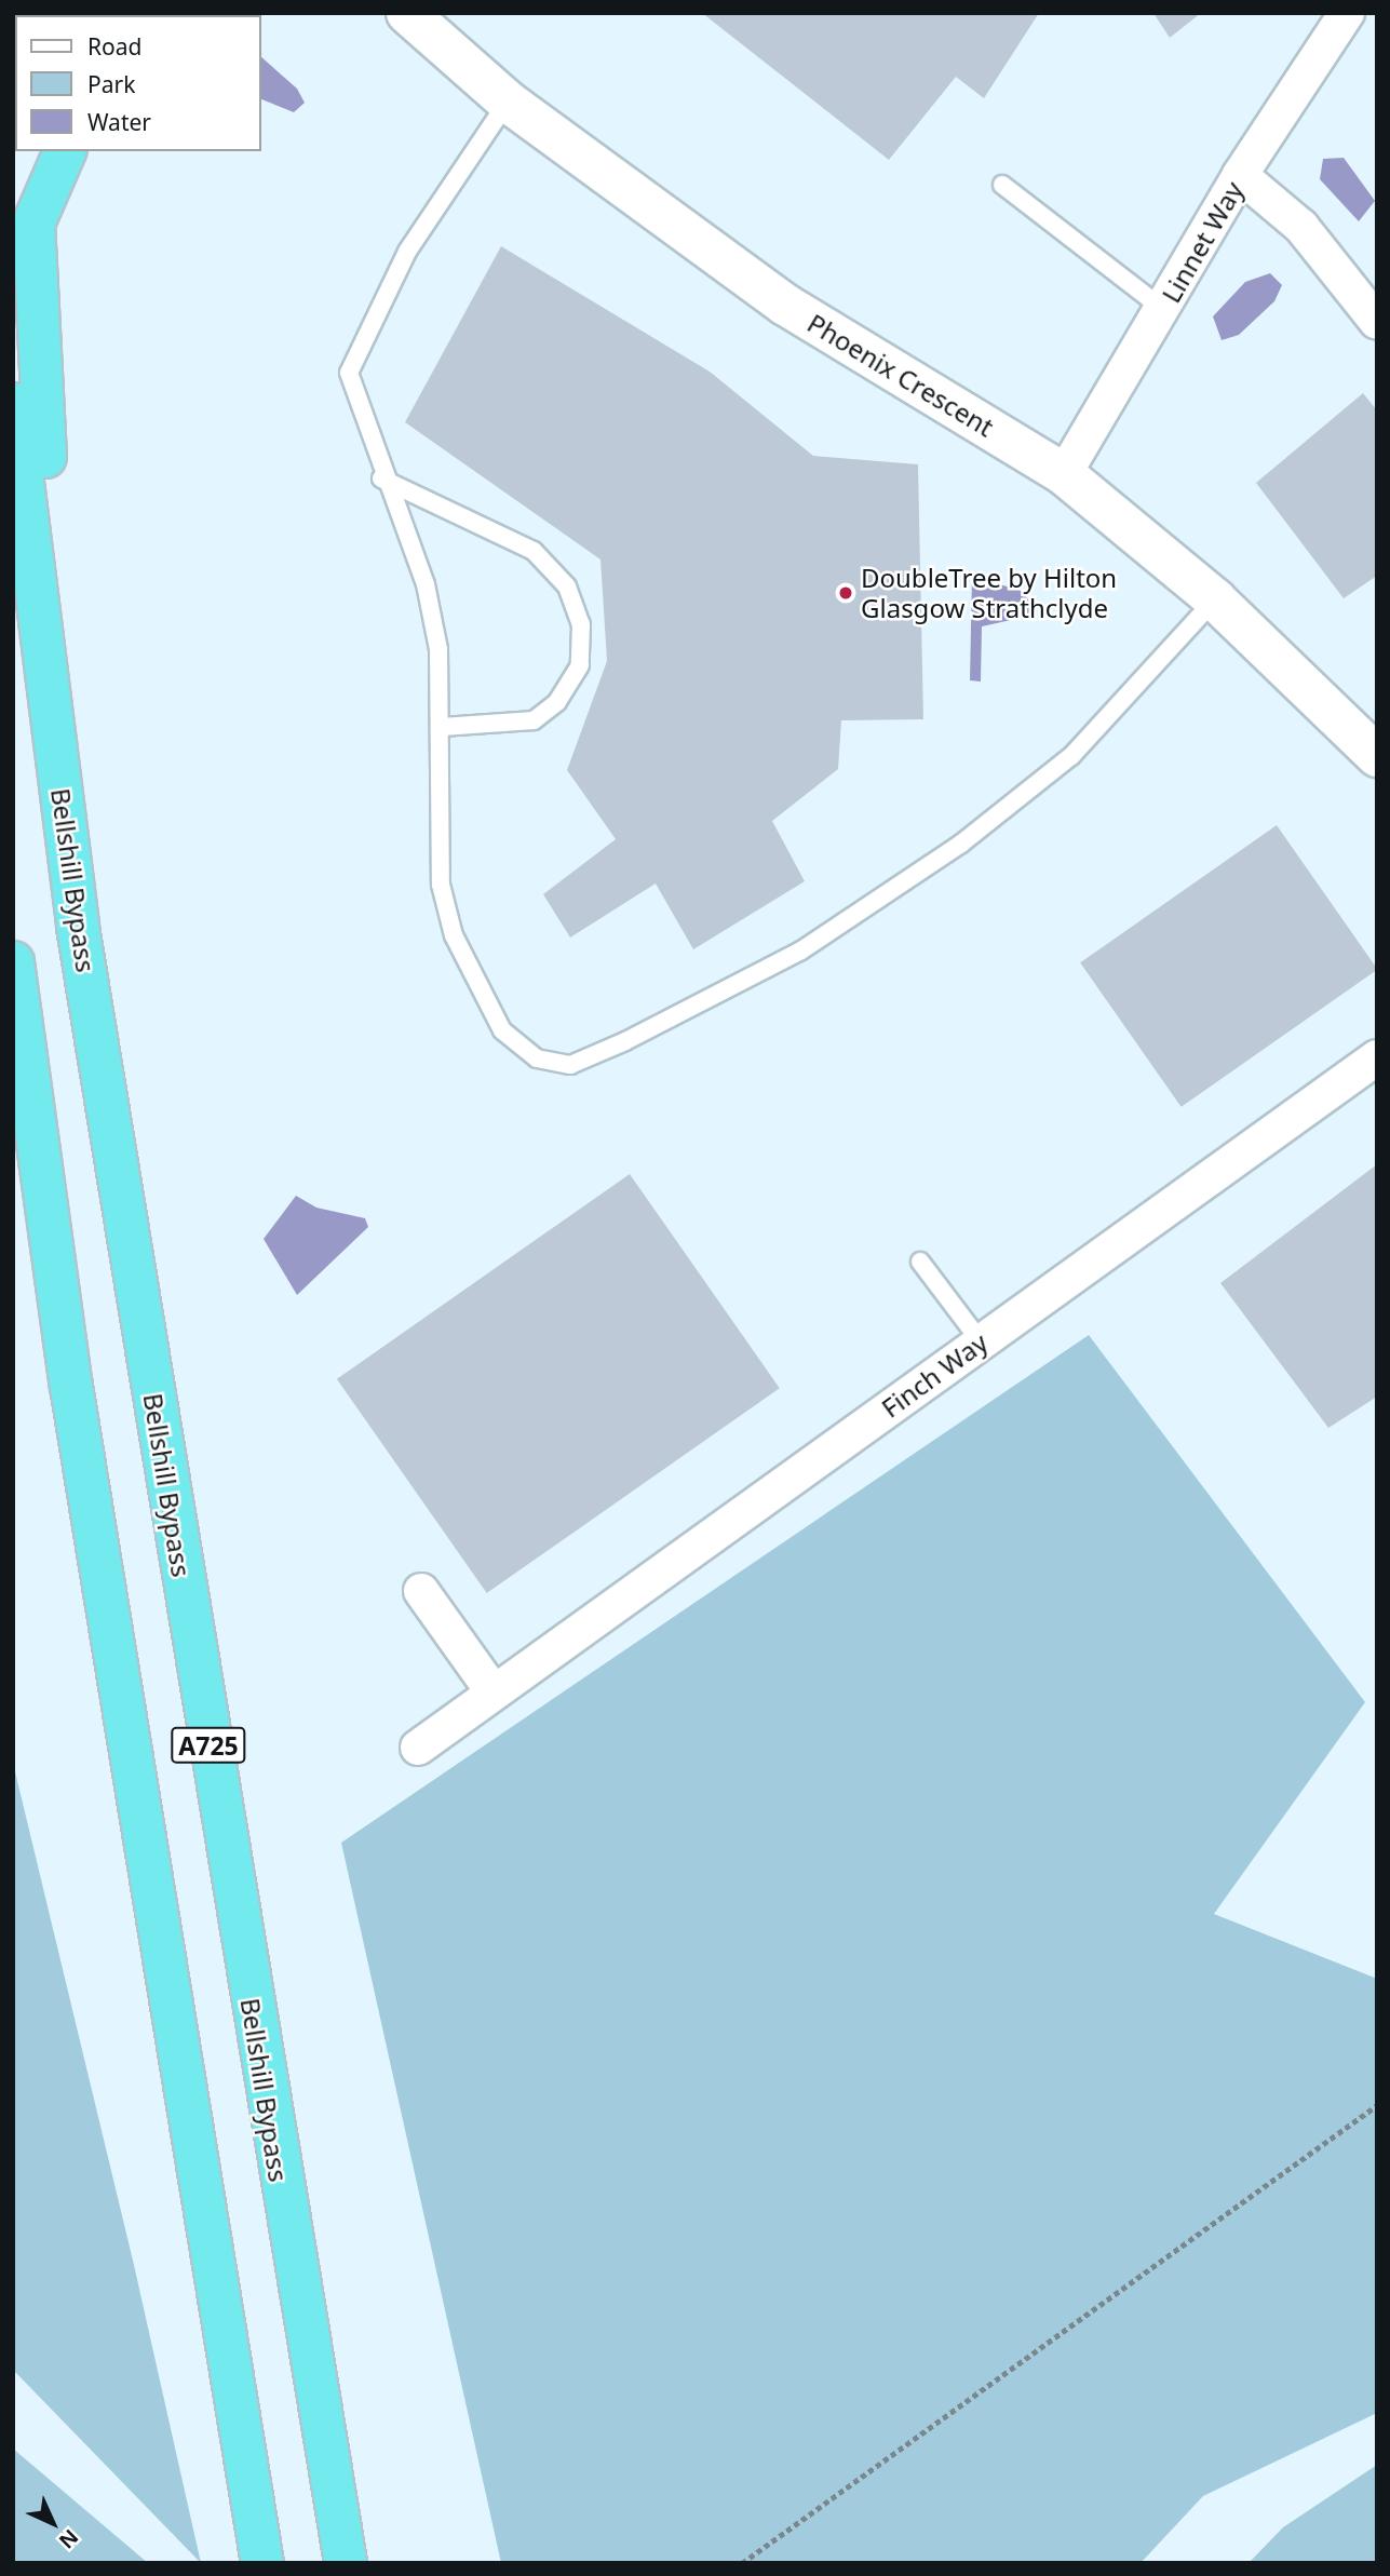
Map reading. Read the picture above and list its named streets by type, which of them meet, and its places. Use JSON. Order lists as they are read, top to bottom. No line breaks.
{"streets":{"highway":["Bellshill Bypass","A725"],"street":["Linnet Way","Phoenix Crescent","Finch Way"]},"crossings":[["Linnet Way","Phoenix Crescent"]],"places":["DoubleTree by Hilton Glasgow Strathclyde"],"legend":["Road","Park","Water"],"north":"bottom right"}
